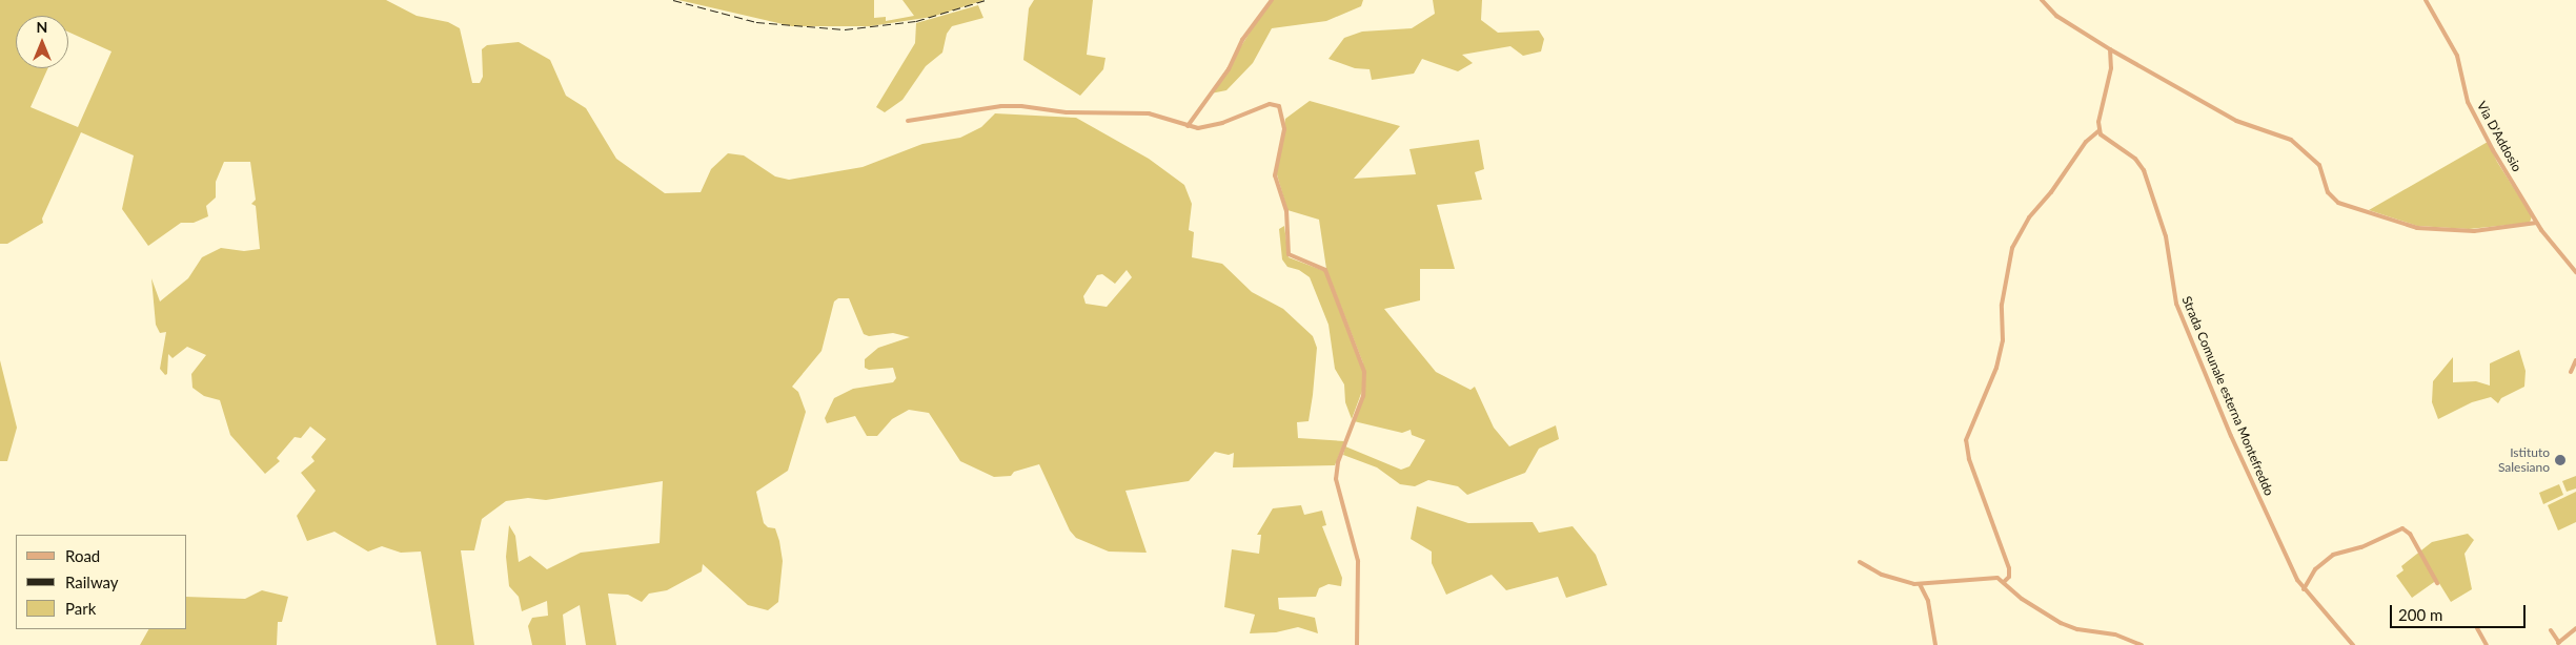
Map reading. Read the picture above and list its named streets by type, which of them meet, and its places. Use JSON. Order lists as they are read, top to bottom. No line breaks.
{"streets":{"street":["Via D'Addosio","Strada Comunale esterna Montefreddo"]},"places":["Istituto Salesiano"],"legend":["Road","Railway","Park"],"scale_bar":"200 m","north":"top"}
